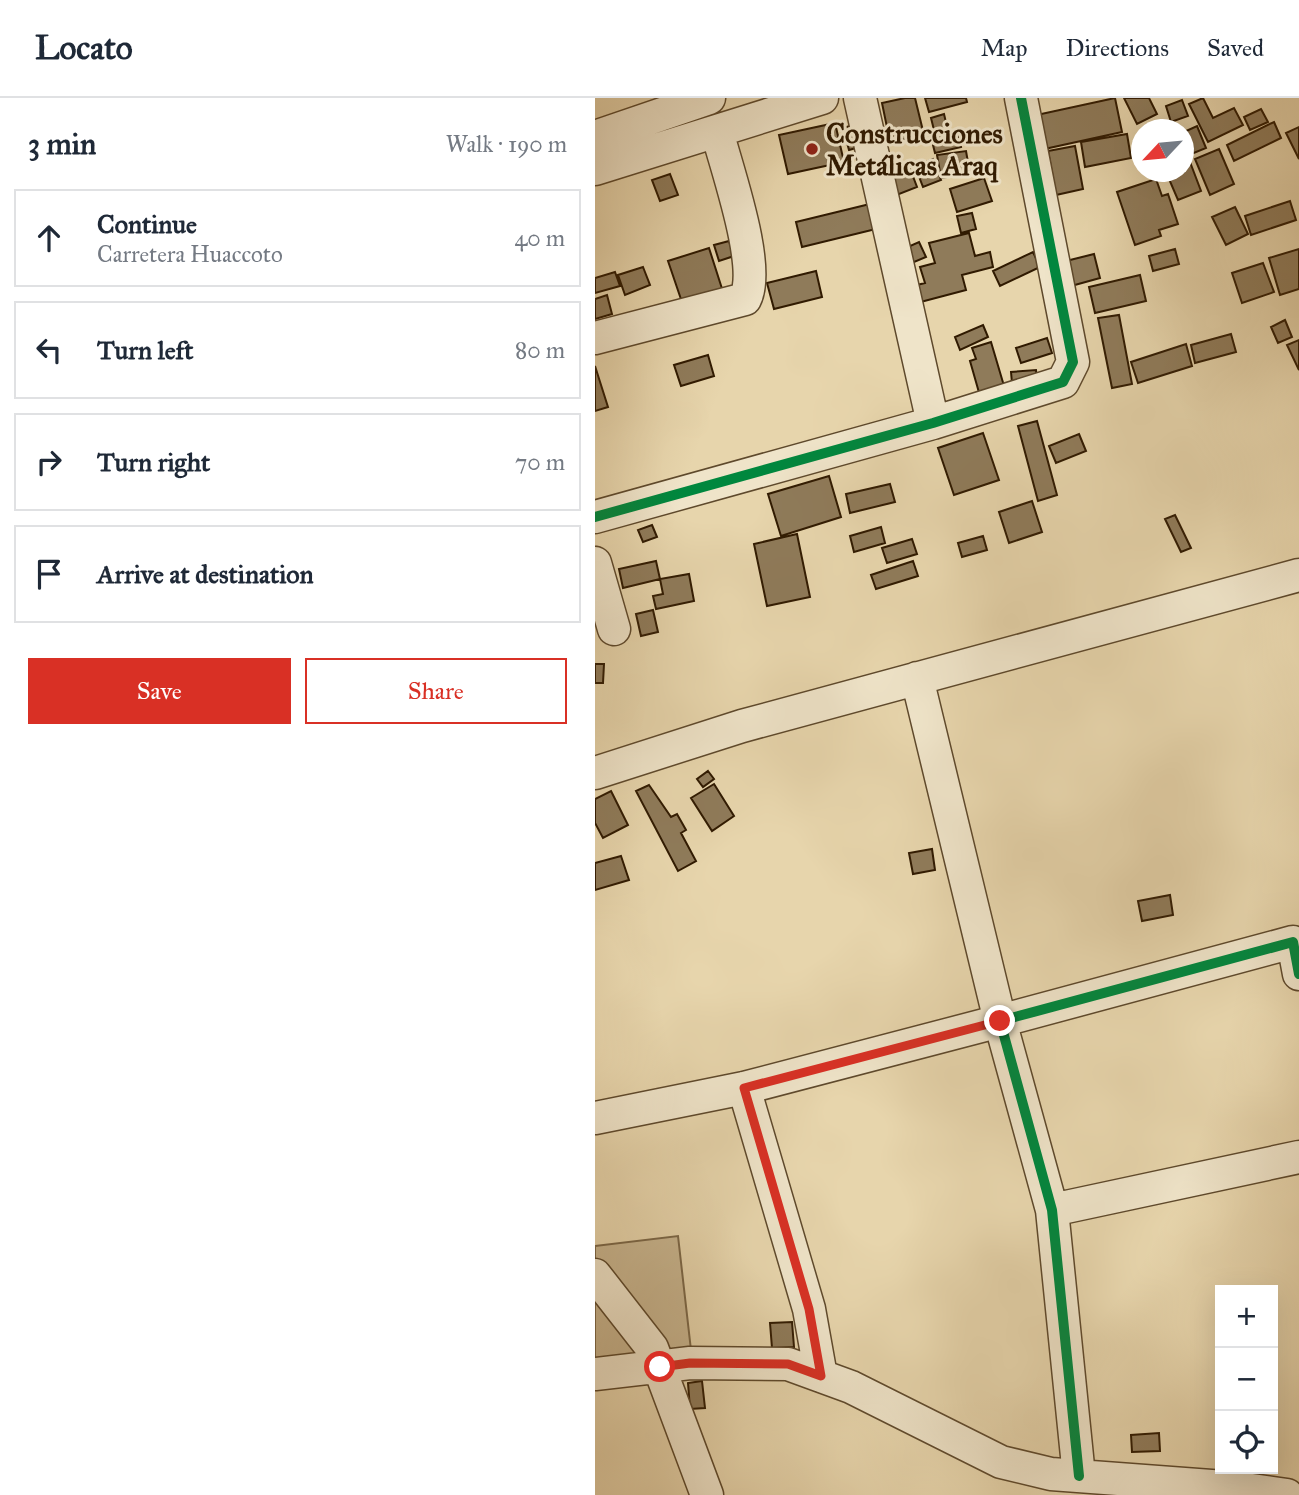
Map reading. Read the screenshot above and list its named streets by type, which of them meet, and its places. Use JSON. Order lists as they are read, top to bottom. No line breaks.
{"places":["Construcciones Metálicas Araq"],"north":"bottom left","page":{"header":"Locato","nav":["Map","Directions","Saved"],"heading":["3 min","Walk · 190 m"],"list":[["Continue","Carretera Huaccoto","40 m"],["Turn left","80 m"],["Turn right","70 m"],"Arrive at destination"],"buttons":["Save","Share"],"map_buttons":["+","−"]}}
